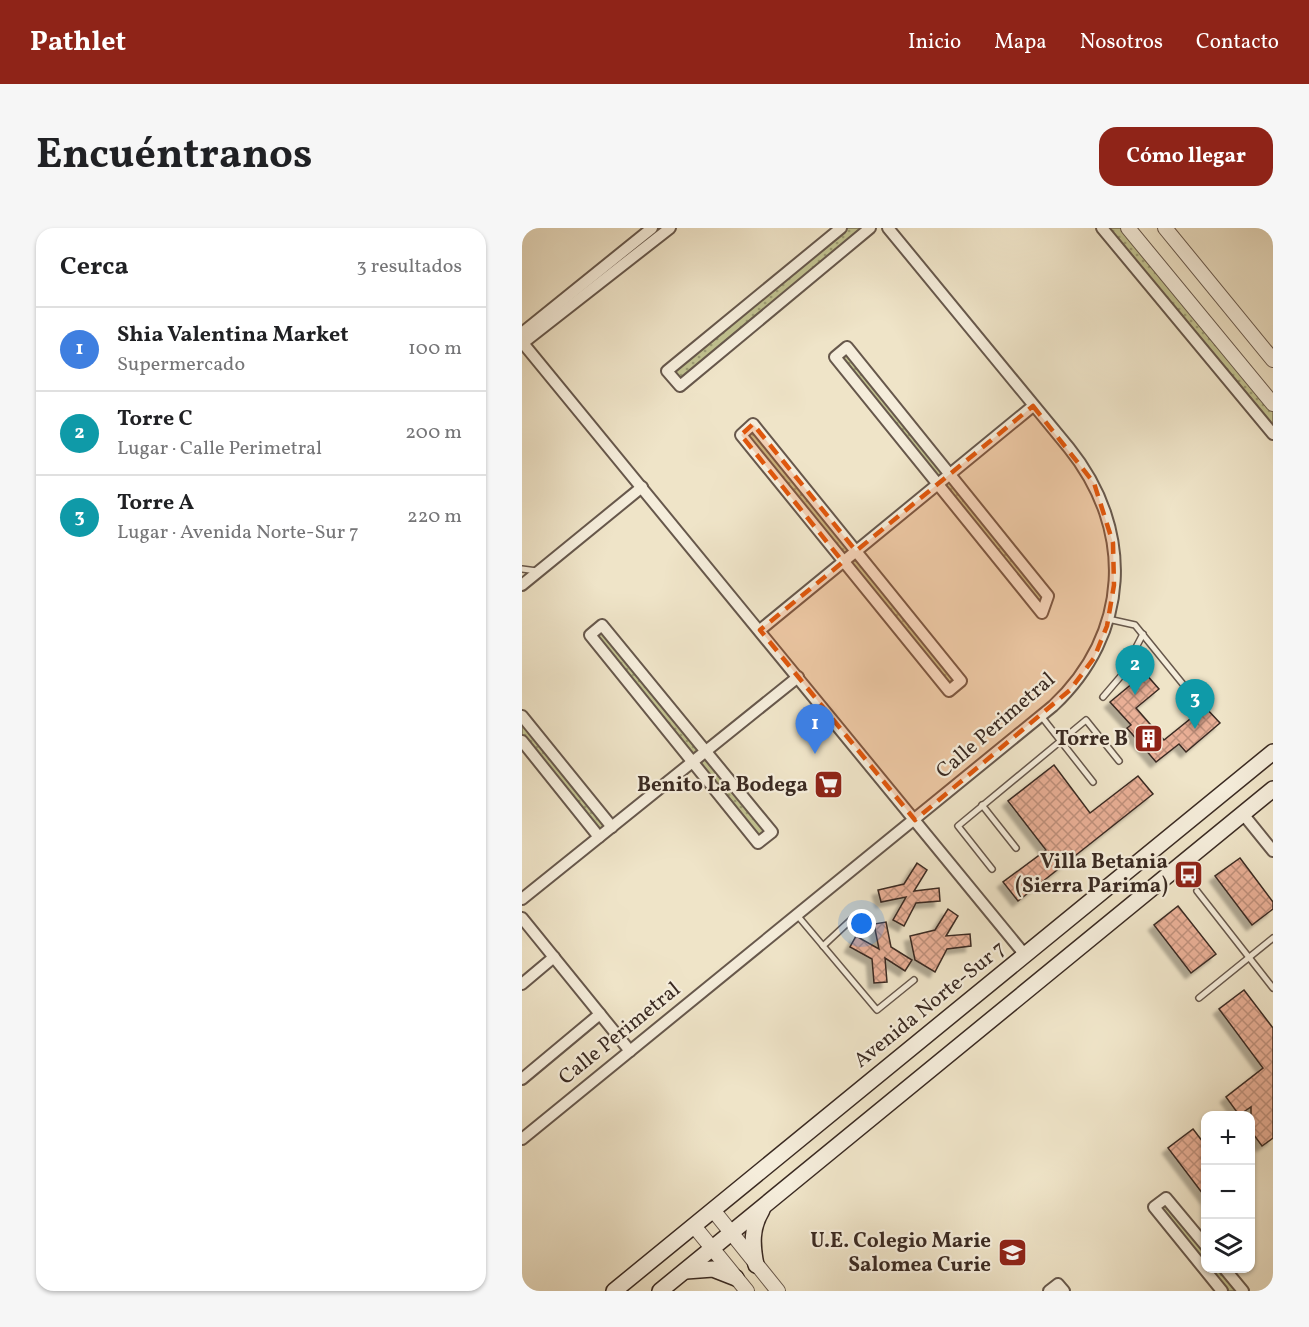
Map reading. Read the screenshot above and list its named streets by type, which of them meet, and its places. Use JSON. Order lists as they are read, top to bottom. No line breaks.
{"streets":{"main road":["Avenida Norte-Sur 7"],"street":["Calle Perimetral"]},"places":{"building":["Torre B"],"supermarket":["Benito La Bodega"],"bus stop":["Villa Betania (Sierra Parima)"],"school or university":["U.E. Colegio Marie Salomea Curie"]},"page":{"header":"Pathlet","nav":["Inicio","Mapa","Nosotros","Contacto"],"title":"Encuéntranos","buttons":"Cómo llegar","heading":["Cerca","3 resultados"],"list":[{"mark":"1","name":"Shia Valentina Market","note":"Supermercado","value":"100 m"},{"mark":"2","name":"Torre C","note":"Lugar · Calle Perimetral","value":"200 m"},{"mark":"3","name":"Torre A","note":"Lugar · Avenida Norte-Sur 7","value":"220 m"}],"pins":["2","3","1"],"map_buttons":["+","−"]}}
